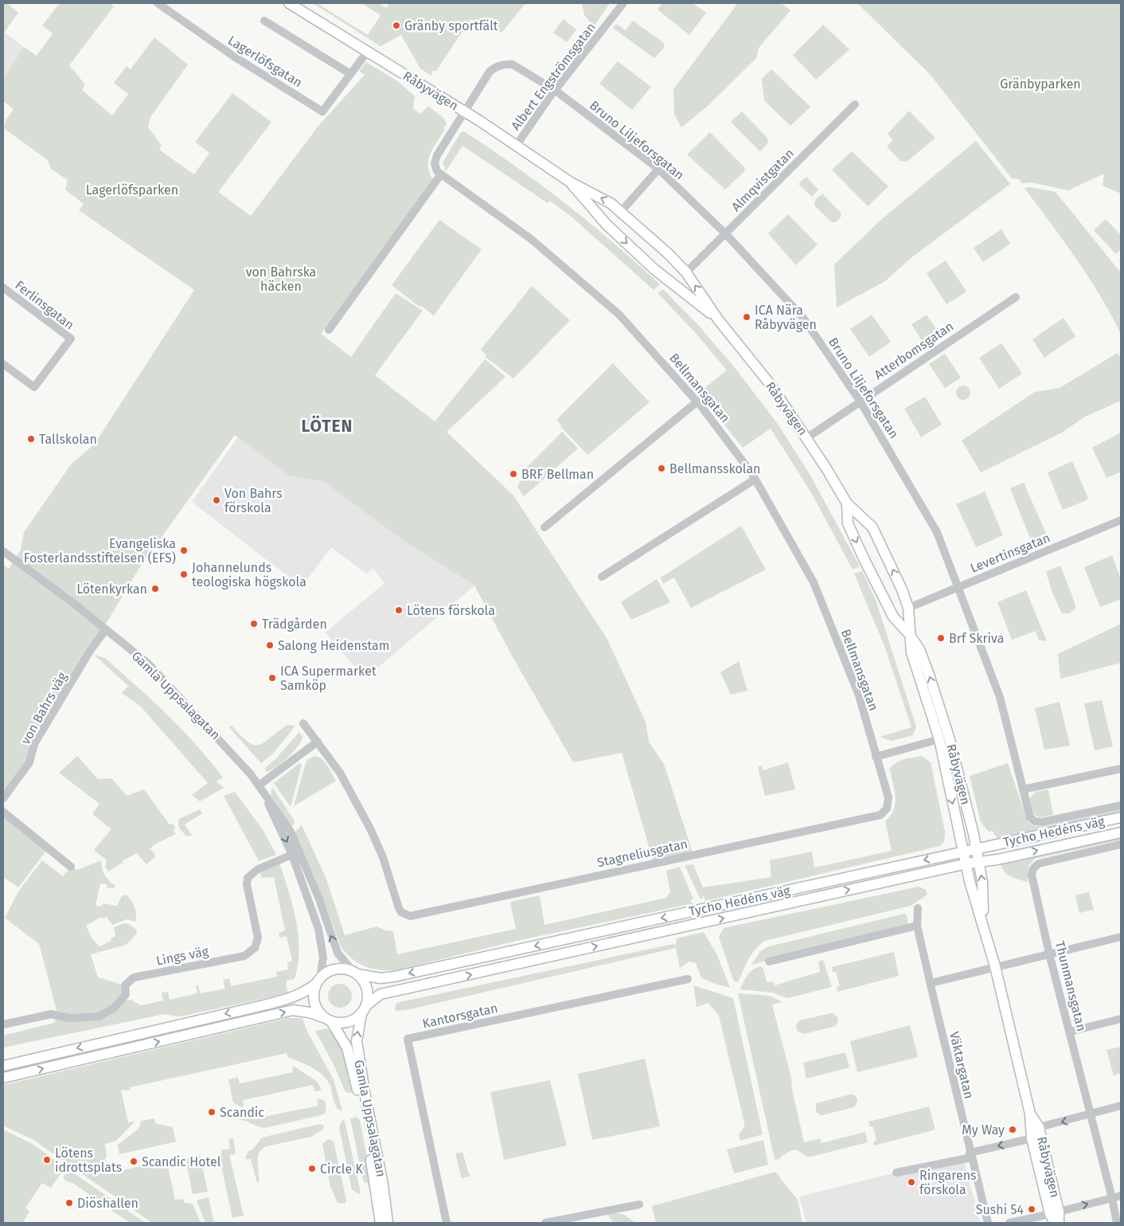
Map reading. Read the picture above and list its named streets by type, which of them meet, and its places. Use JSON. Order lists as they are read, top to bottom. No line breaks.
{"streets":{"main road":["Råbyvägen","Gamla Uppsalagatan","Tycho Hedéns väg"],"street":["Lagerlöfsgatan","Albert Engströmsgatan","Bruno Liljeforsgatan","Almqvistgatan","Ferlinsgatan","Atterbomsgatan","Bellmansgatan","Levertinsgatan","von Bahrs väg","Stagneliusgatan","Lings väg","Thunmansgatan","Kantorsgatan","Väktargatan"]},"crossings":[["Lagerlöfsgatan","Råbyvägen"],["Albert Engströmsgatan","Råbyvägen"],["Albert Engströmsgatan","Bruno Liljeforsgatan"],["Råbyvägen","Bruno Liljeforsgatan"],["Råbyvägen","Almqvistgatan"],["Råbyvägen","Atterbomsgatan"],["Råbyvägen","Levertinsgatan"],["Råbyvägen","Tycho Hedéns väg"],["Bruno Liljeforsgatan","Almqvistgatan"],["Bruno Liljeforsgatan","Atterbomsgatan"],["Bruno Liljeforsgatan","Levertinsgatan"],["Bellmansgatan","Stagneliusgatan"],["Gamla Uppsalagatan","von Bahrs väg"],["Gamla Uppsalagatan","Tycho Hedéns väg"],["Gamla Uppsalagatan","Lings väg"]],"districts":["LÖTEN"],"parks":["Gränbyparken","Lagerlöfsparken","von Bahrska häcken"],"places":["Gränby sportfält","ICA Nära Råbyvägen","Tallskolan","Bellmansskolan","BRF Bellman","Von Bahrs förskola","Evangeliska Fosterlandsstiftelsen (EFS)","Johannelunds teologiska högskola","Lötenkyrkan","Lötens förskola","Trädgården","Brf Skriva","Salong Heidenstam","ICA Supermarket Samköp","Scandic","My Way","Lötens idrottsplats","Scandic Hotel","Circle K","Ringarens förskola","Diöshallen","Sushi 54"]}
